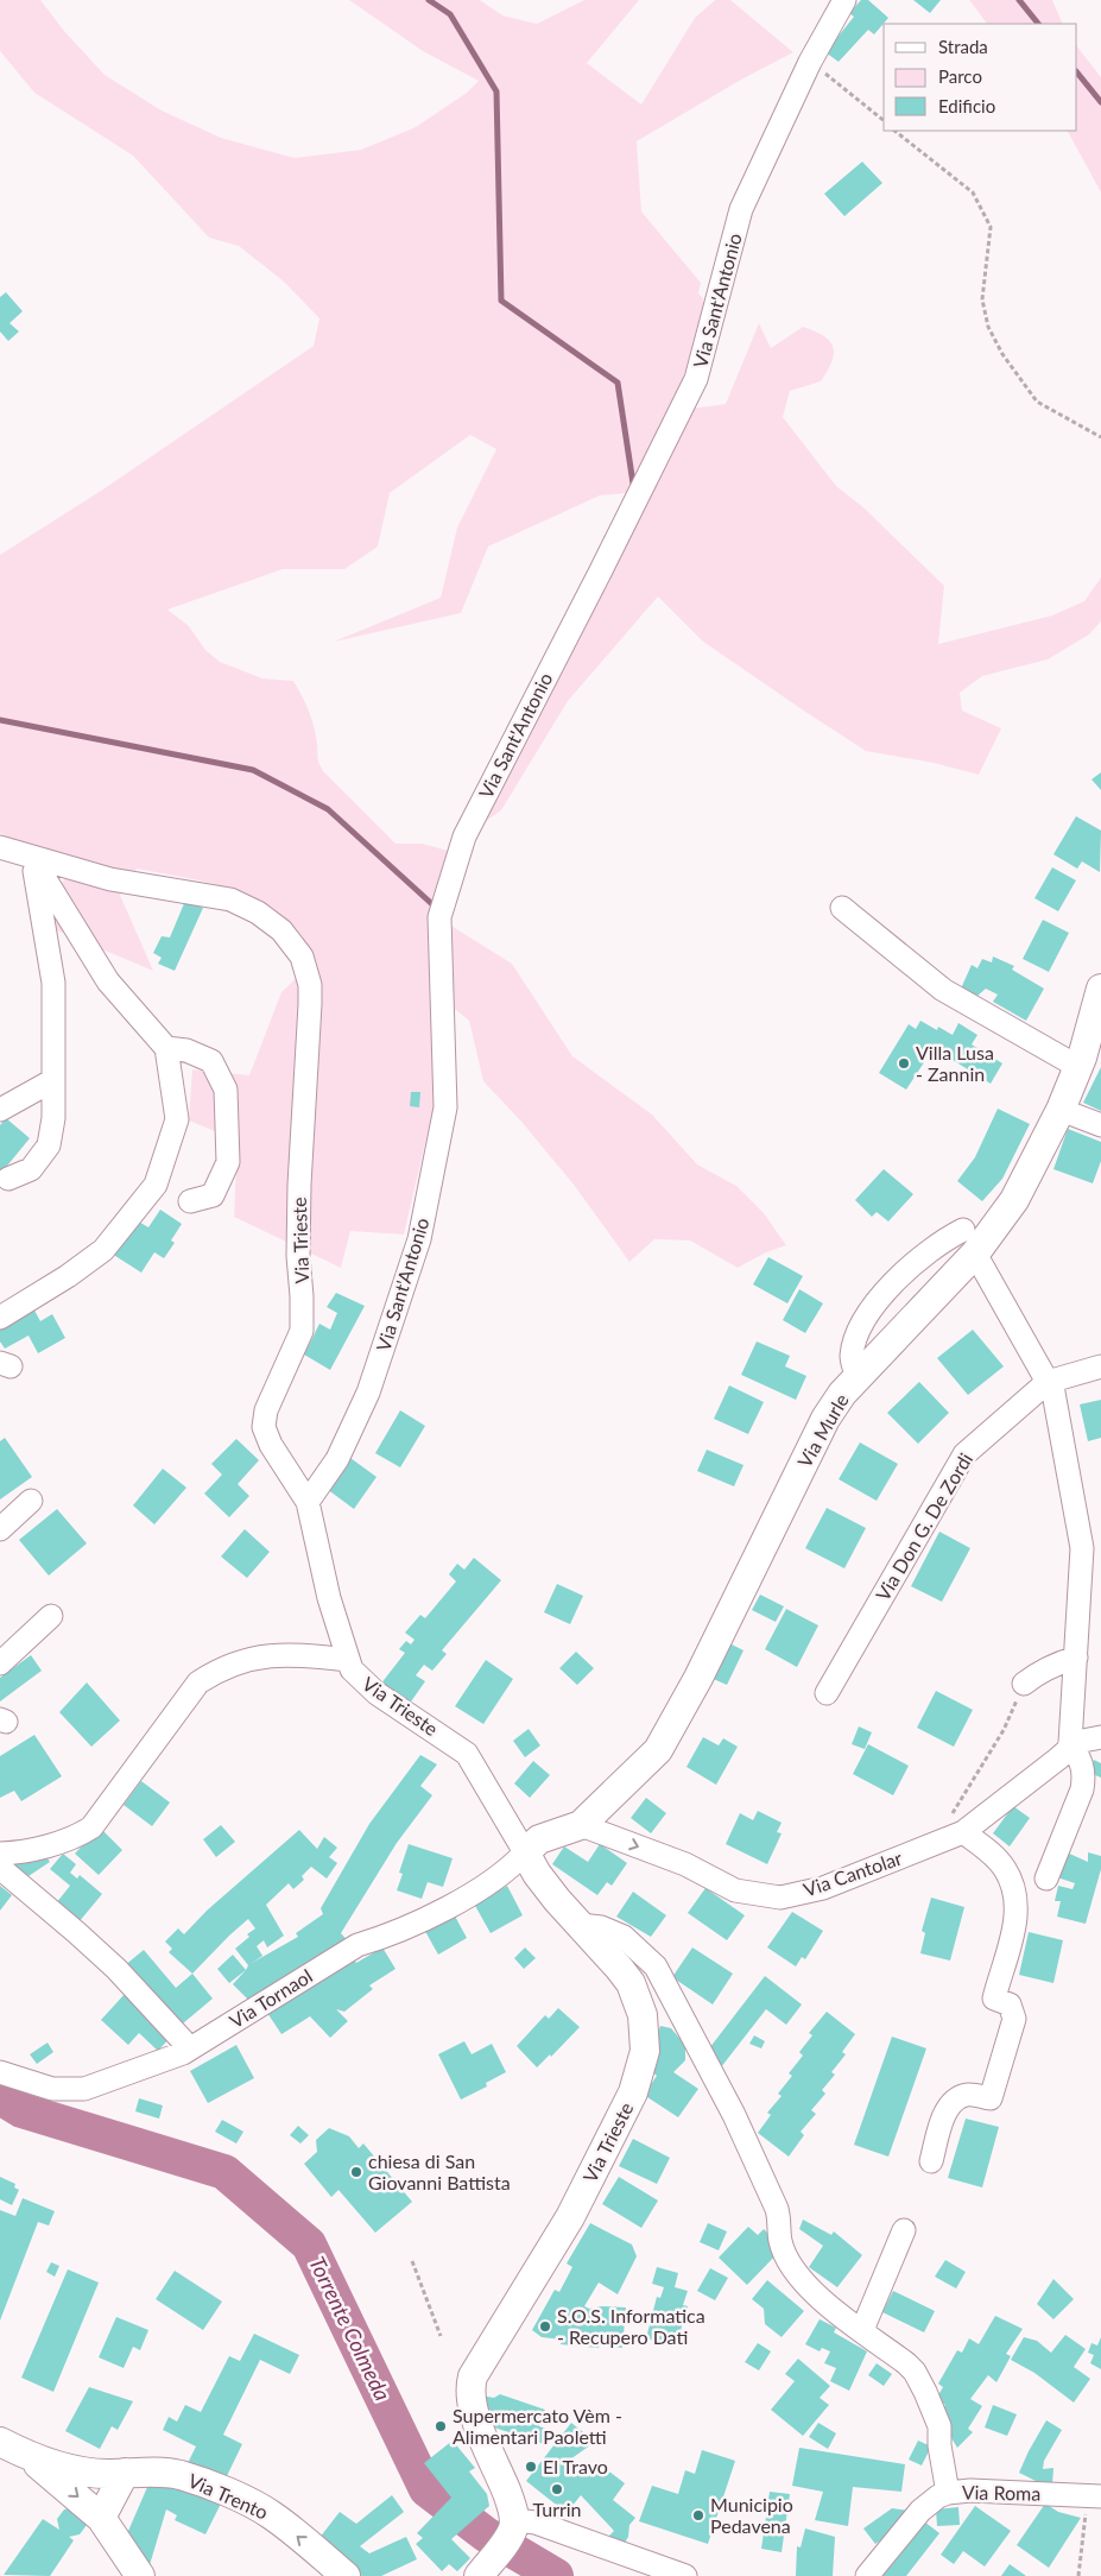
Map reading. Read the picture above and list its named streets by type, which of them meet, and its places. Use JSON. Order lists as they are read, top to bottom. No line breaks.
{"streets":{"main road":["Via Trieste","Via Murle","Via Trento"],"street":["Via Sant'Antonio","Via Don G. De Zordi","Via Cantolar","Via Tornaol","Via Roma"]},"crossings":[["Via Sant'Antonio","Via Trieste"],["Via Trieste","Via Murle"],["Via Trieste","Via Tornaol"],["Via Murle","Via Cantolar"],["Via Murle","Via Tornaol"]],"one_way":["Via Cantolar","Via Trento"],"water":["Torrente Colmeda"],"places":["Villa Lusa - Zannin","chiesa di San Giovanni Battista","S.O.S. Informatica - Recupero Dati","Supermercato Vèm - Alimentari Paoletti","El Travo","Turrin","Municipio Pedavena"],"legend":["Strada","Parco","Edificio"]}
